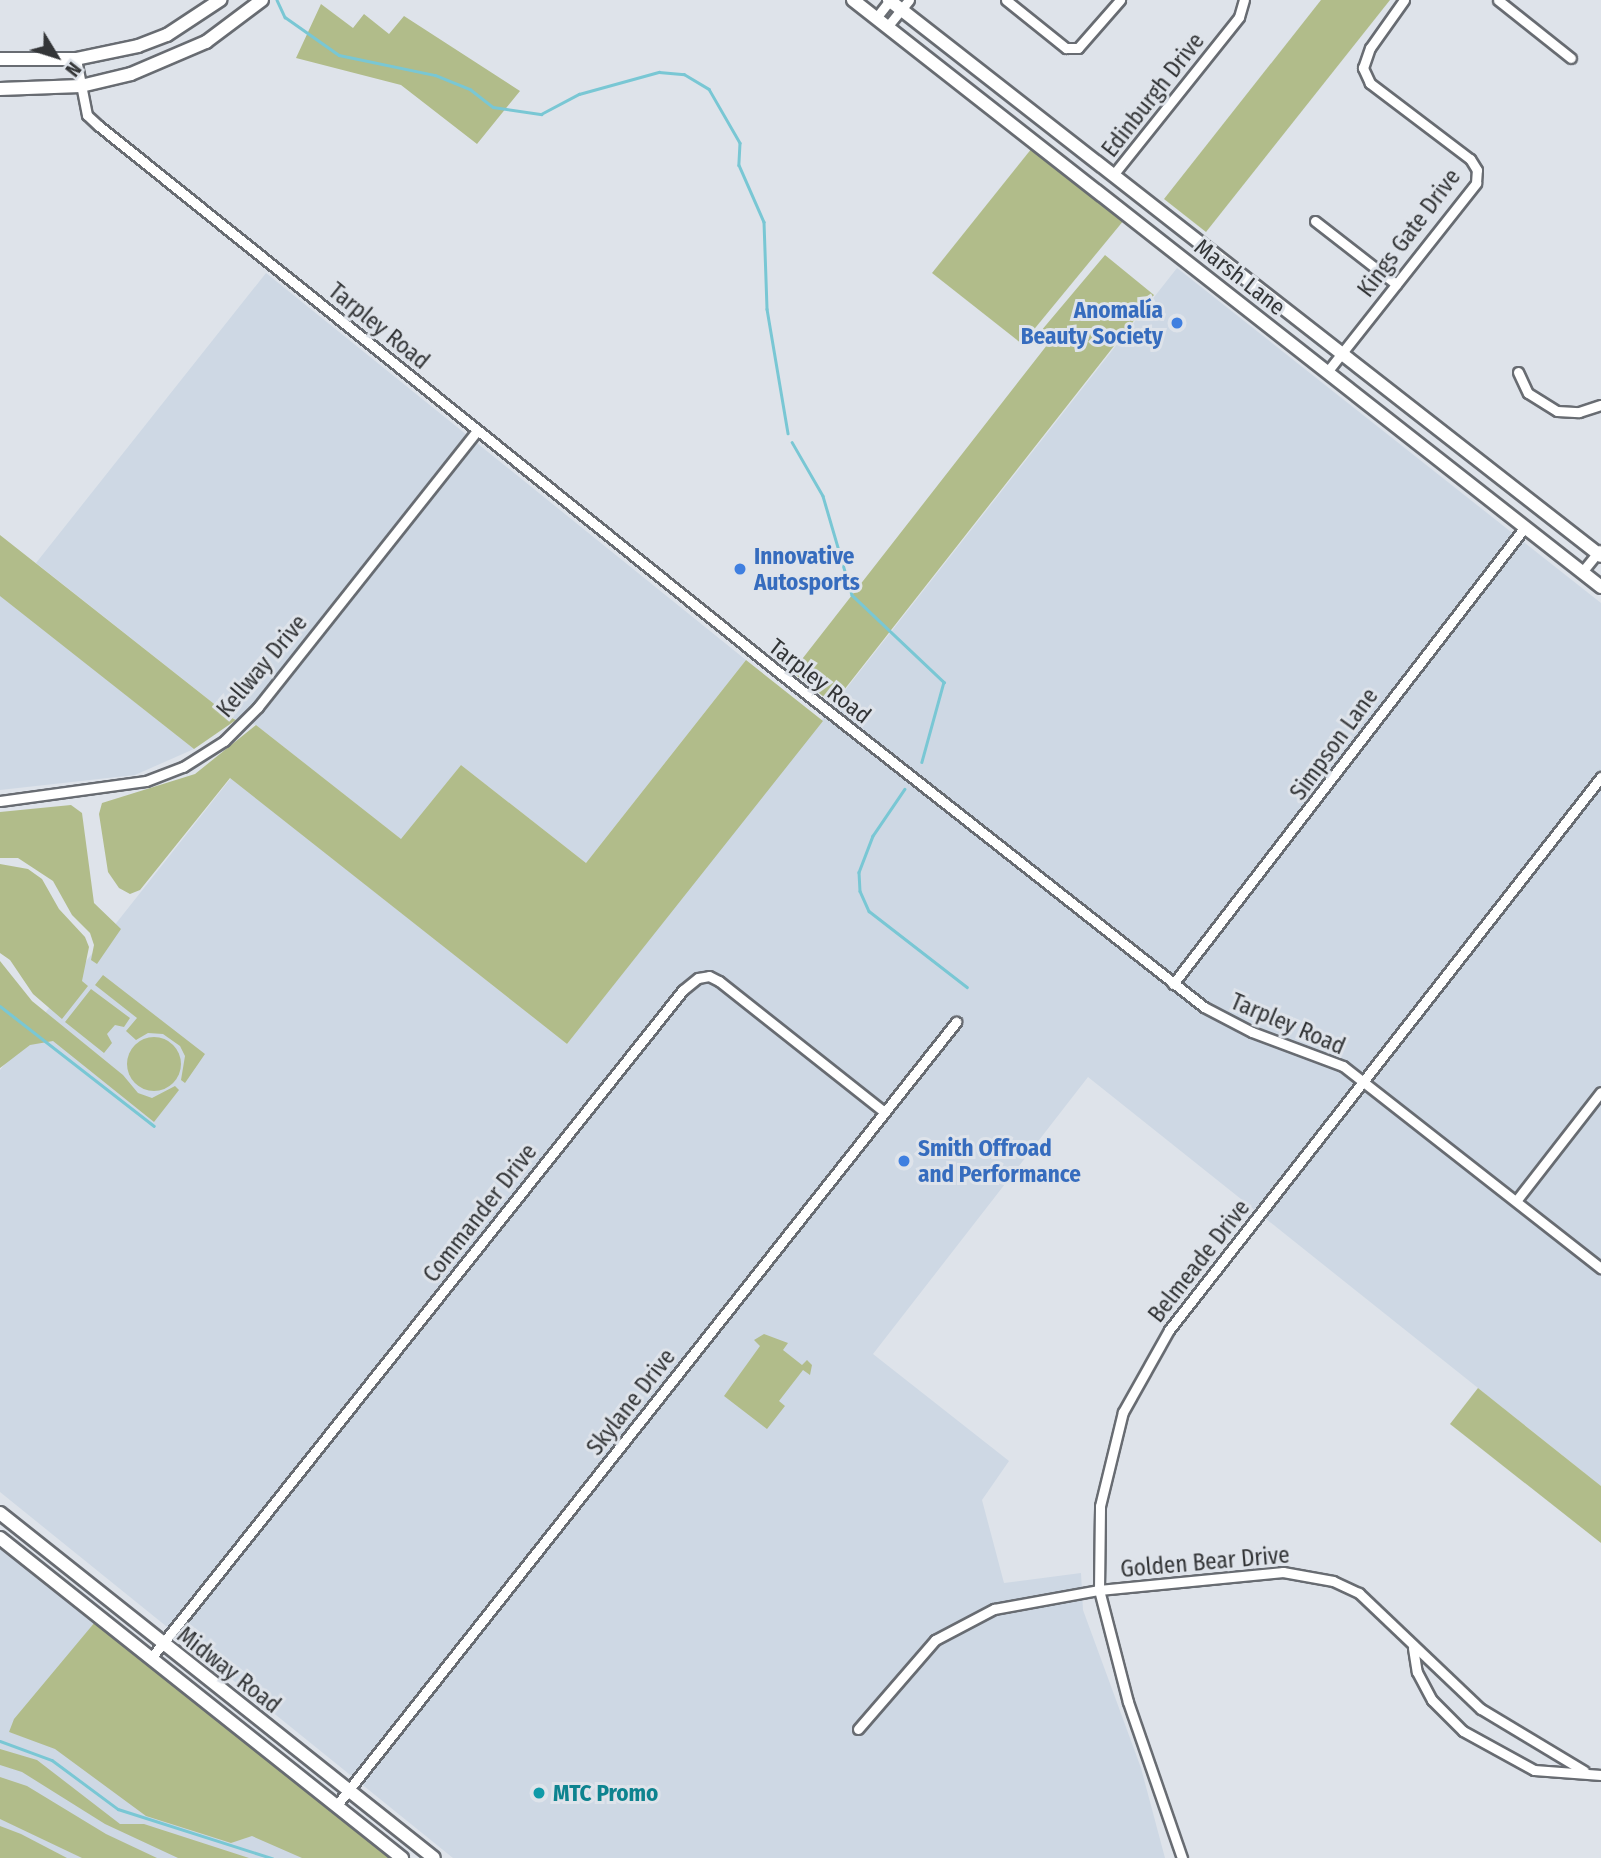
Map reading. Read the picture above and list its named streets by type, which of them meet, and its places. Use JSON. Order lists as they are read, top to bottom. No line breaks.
{"streets":{"main road":["Marsh Lane","Midway Road"],"street":["Edinburgh Drive","Kings Gate Drive","Tarpley Road","Kellway Drive","Simpson Lane","Commander Drive","Belmeade Drive","Skylane Drive","Golden Bear Drive"]},"crossings":[["Edinburgh Drive","Marsh Lane"],["Kings Gate Drive","Marsh Lane"],["Marsh Lane","Simpson Lane"],["Tarpley Road","Kellway Drive"],["Tarpley Road","Simpson Lane"],["Tarpley Road","Belmeade Drive"],["Commander Drive","Skylane Drive"],["Commander Drive","Midway Road"],["Belmeade Drive","Golden Bear Drive"],["Skylane Drive","Midway Road"]],"places":["Anomalía Beauty Society","Innovative Autosports","Smith Offroad and Performance","MTC Promo"],"north":"bottom right"}
